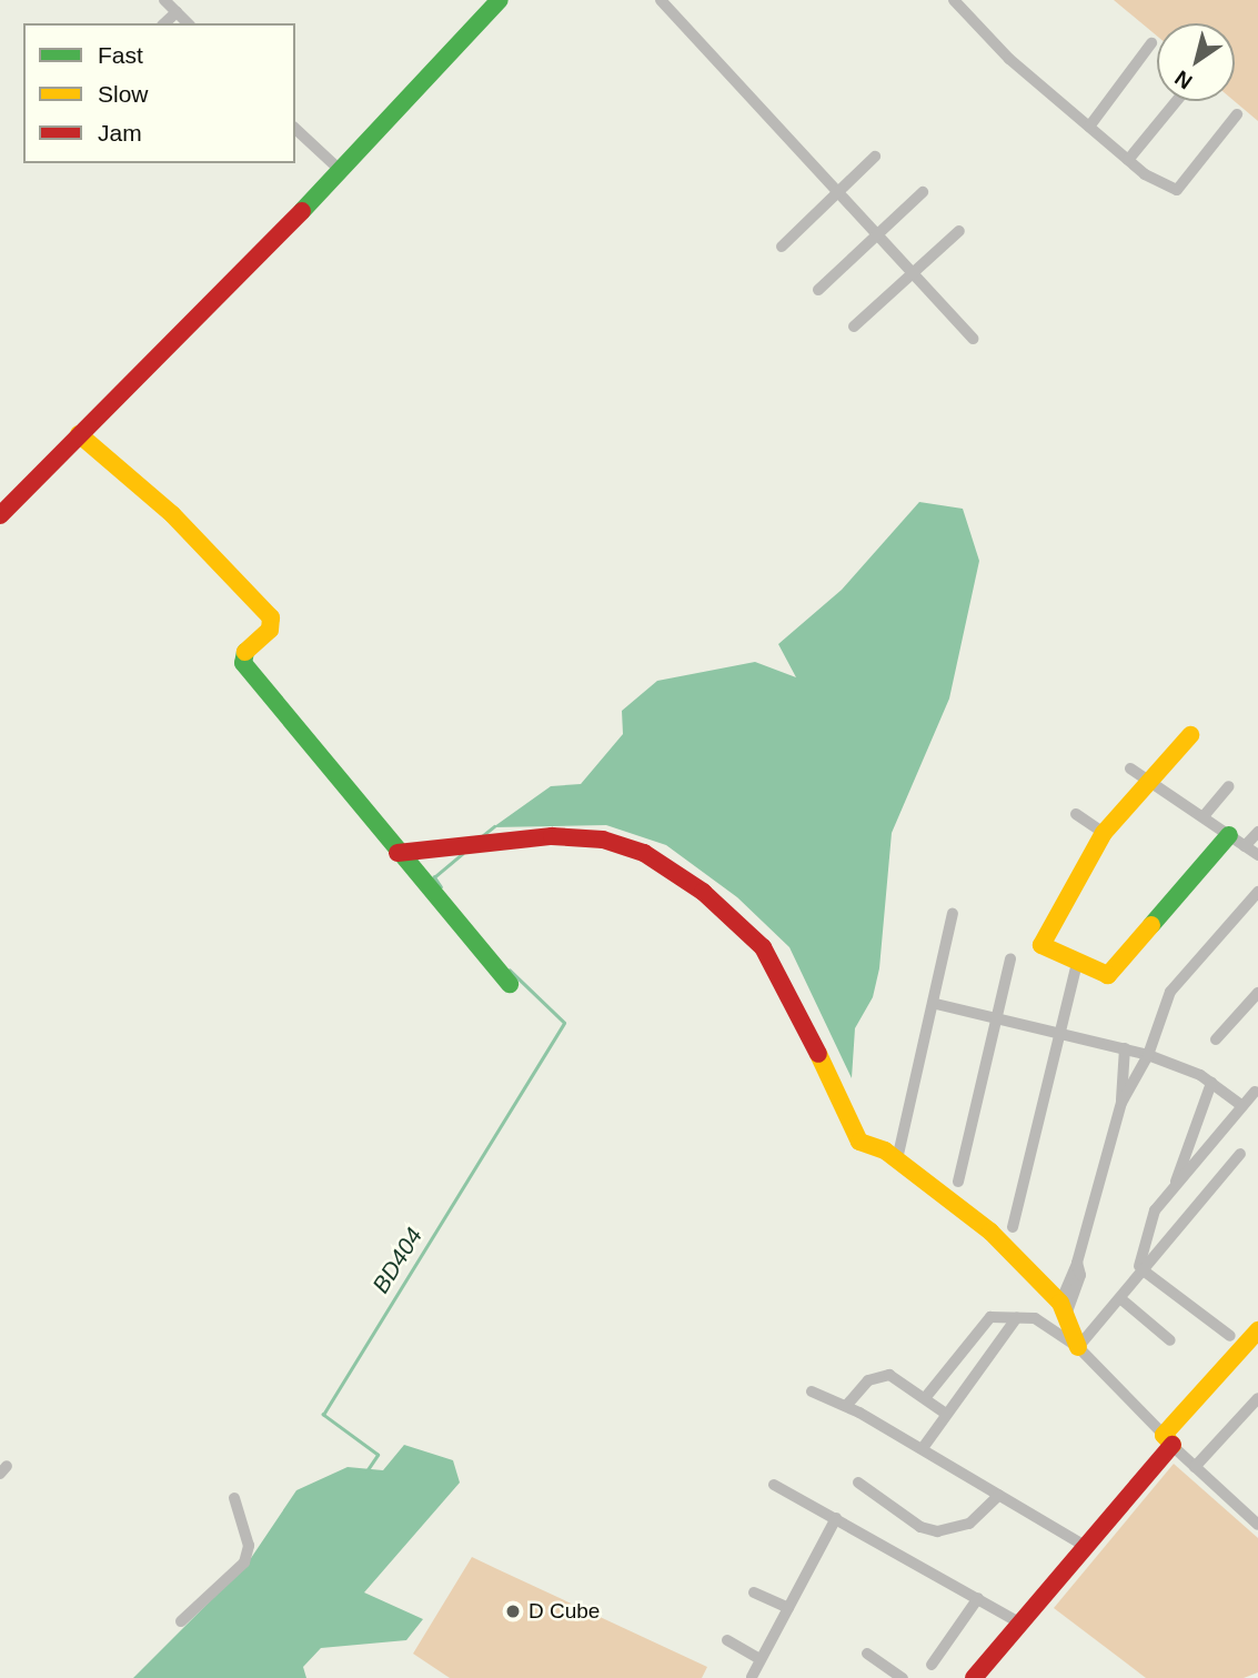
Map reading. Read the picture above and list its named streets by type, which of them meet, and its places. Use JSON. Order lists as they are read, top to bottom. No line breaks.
{"water":["BD404"],"places":["D Cube"],"legend":["Fast","Slow","Jam"],"north":"bottom left"}
